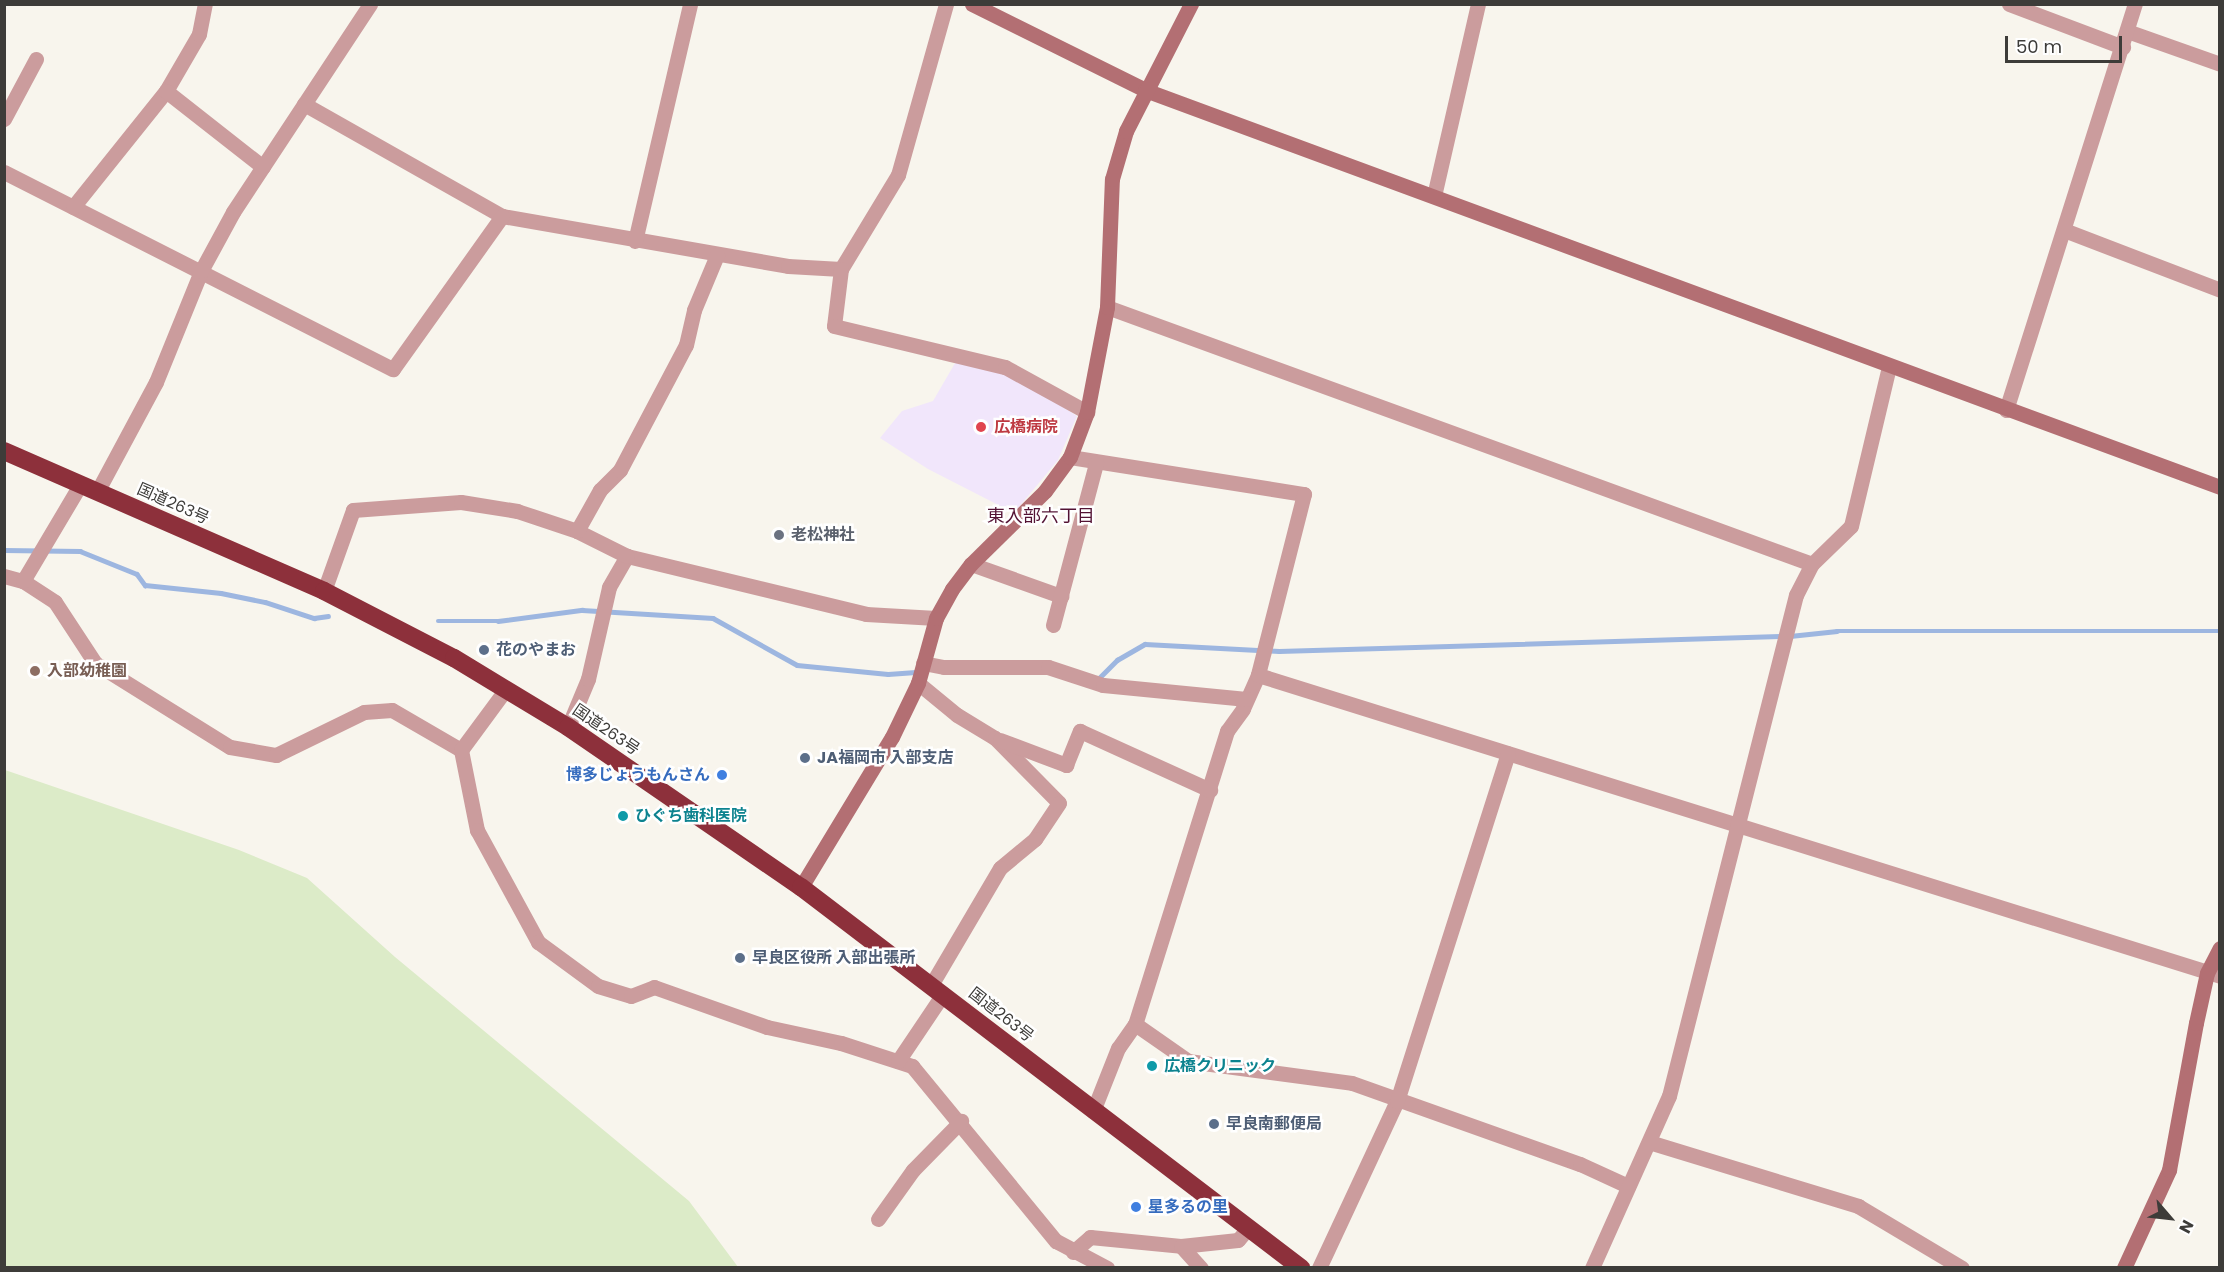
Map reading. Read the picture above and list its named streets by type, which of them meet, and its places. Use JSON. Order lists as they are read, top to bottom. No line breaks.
{"streets":{"highway":["国道263号"]},"districts":["東入部六丁目"],"places":["広橋病院","老松神社","花のやまお","入部幼稚園","JA福岡市 入部支店","博多じょうもんさん","ひぐち歯科医院","早良区役所 入部出張所","広橋クリニック","早良南郵便局","星多るの里"],"scale_bar":"50 m","north":"bottom right"}
